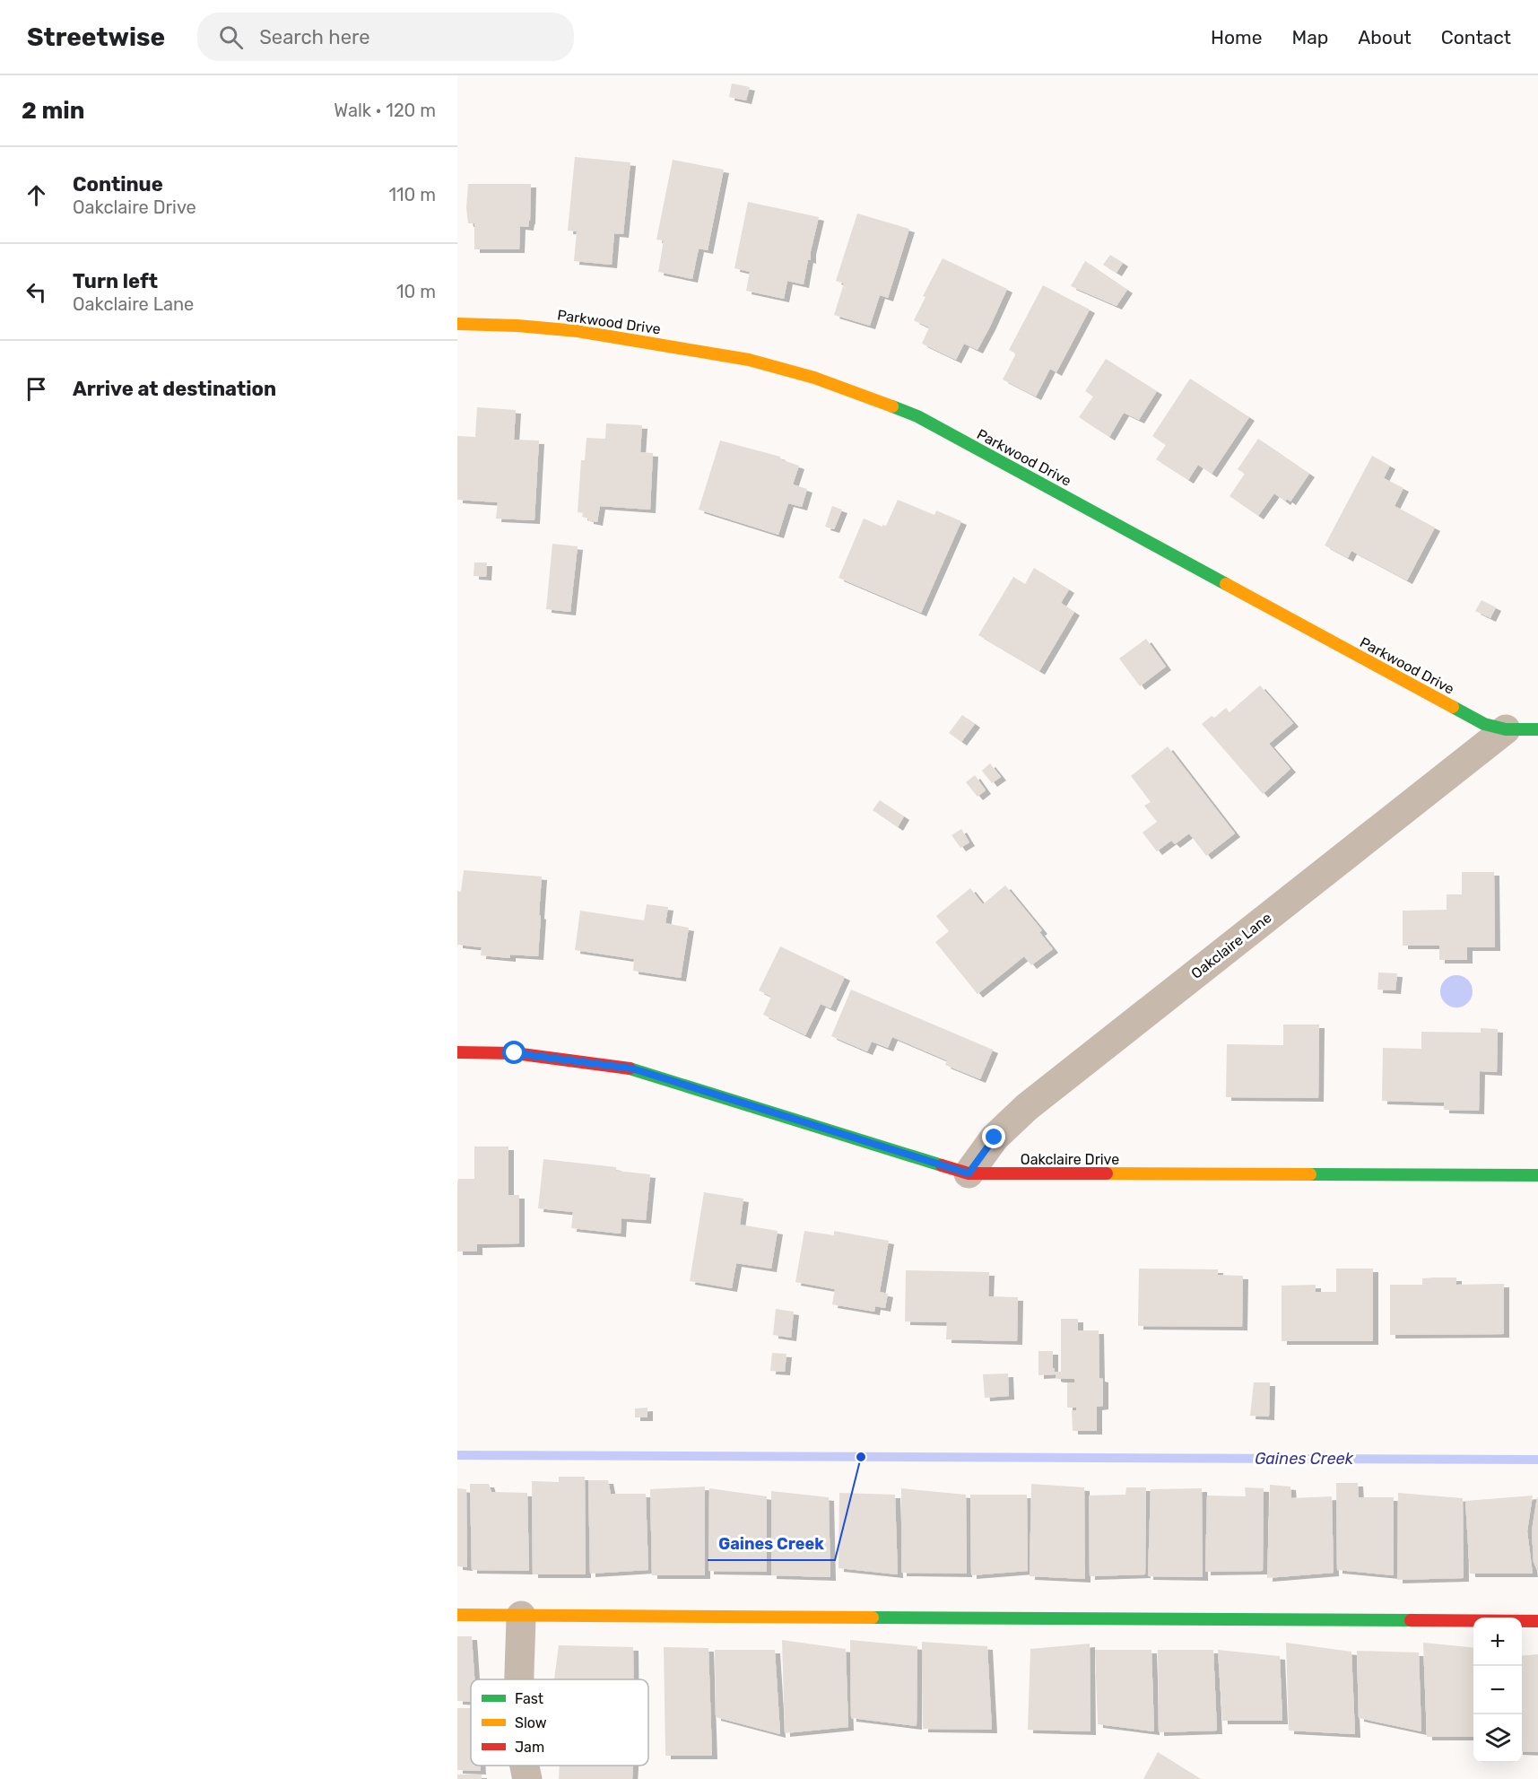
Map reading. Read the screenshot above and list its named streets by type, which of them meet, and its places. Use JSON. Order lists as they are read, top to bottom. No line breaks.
{"streets":{"street":["Parkwood Drive","Oakclaire Lane","Oakclaire Drive"]},"crossings":[["Parkwood Drive","Oakclaire Lane"],["Oakclaire Lane","Oakclaire Drive"]],"water":["Gaines Creek"],"places":["Gaines Creek"],"legend":["Fast","Slow","Jam"],"page":{"header":"Streetwise","search":"Search here","nav":["Home","Map","About","Contact"],"heading":["2 min","Walk · 120 m"],"list":[["Continue","Oakclaire Drive","110 m"],["Turn left","Oakclaire Lane","10 m"],"Arrive at destination"],"map_buttons":["+","−"]}}
